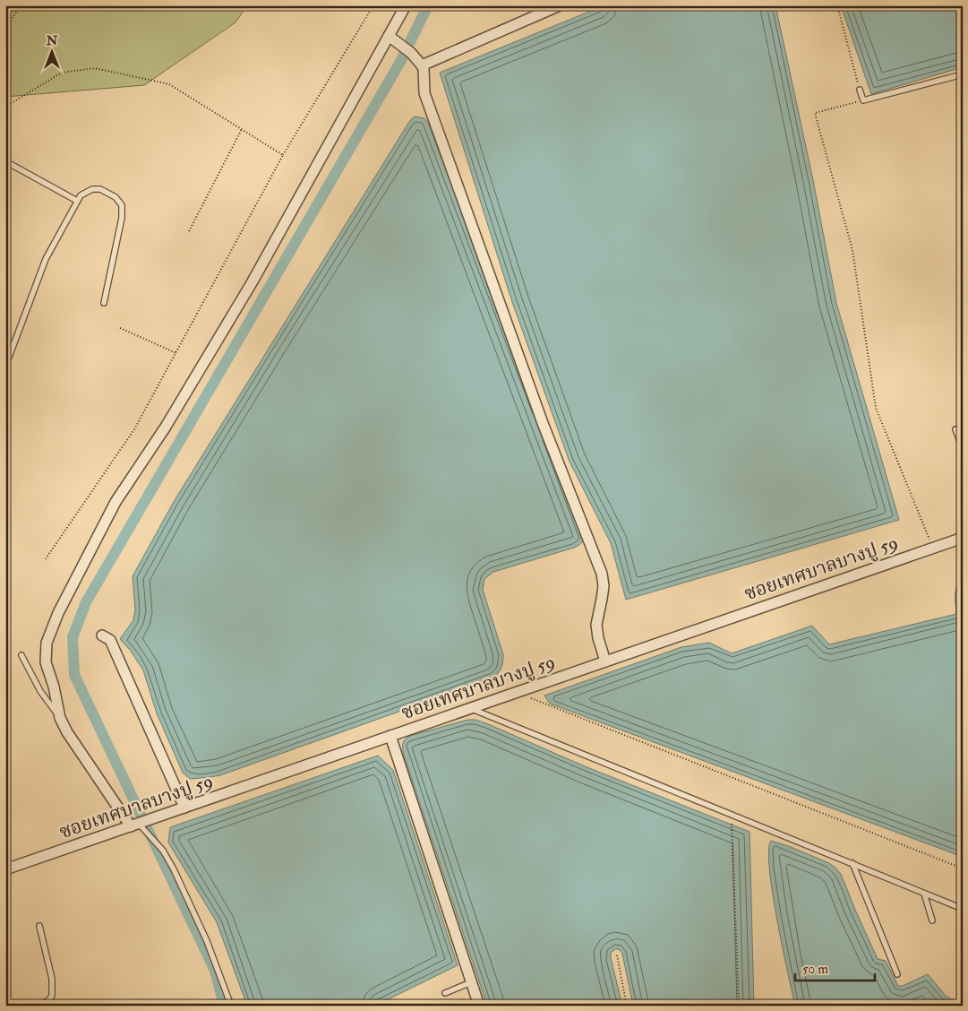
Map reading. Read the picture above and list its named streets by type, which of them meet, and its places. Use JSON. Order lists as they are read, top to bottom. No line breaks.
{"streets":{"street":["ซอยเทศบาลบางปู 59"]},"scale_bar":"50 m","north":"top"}
